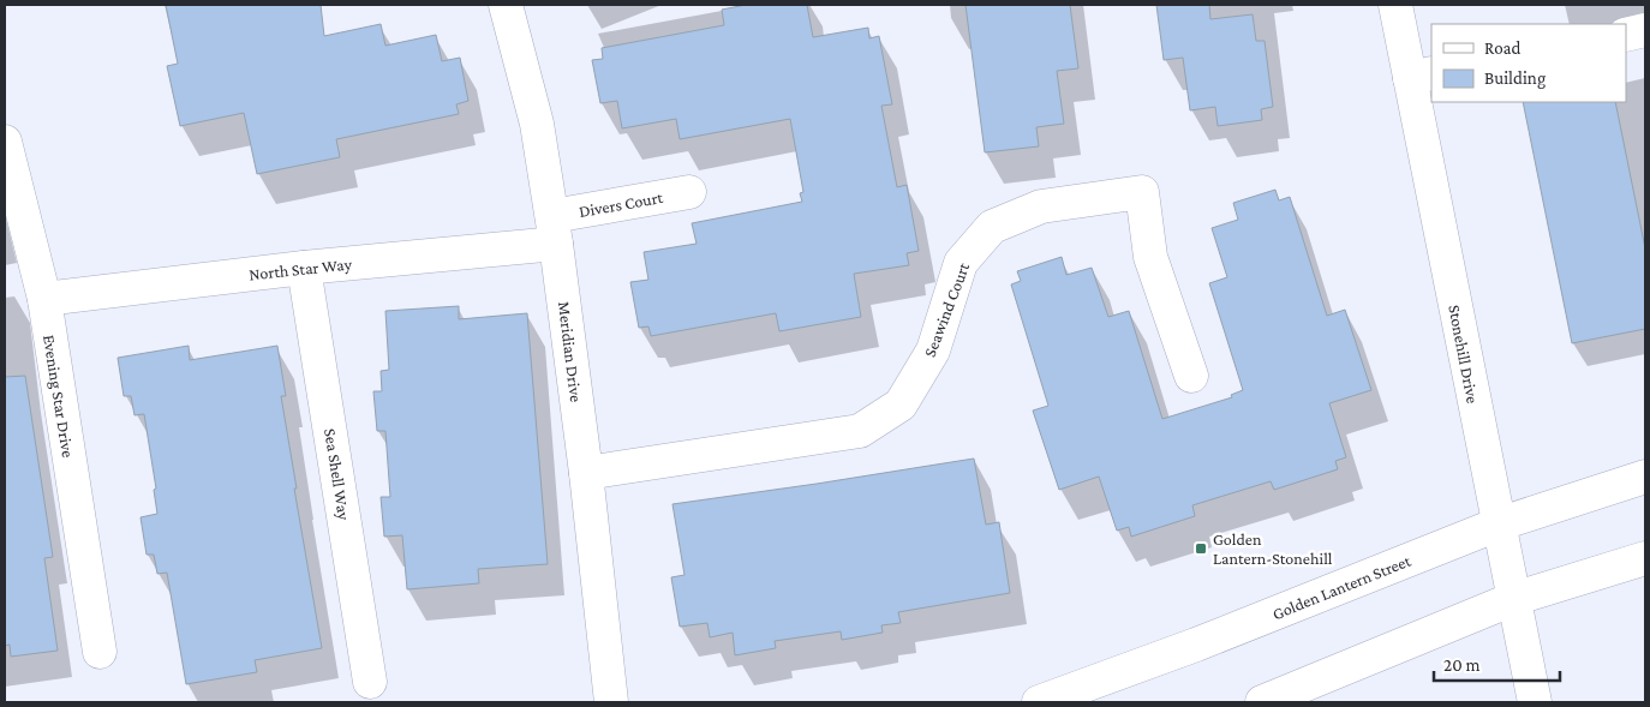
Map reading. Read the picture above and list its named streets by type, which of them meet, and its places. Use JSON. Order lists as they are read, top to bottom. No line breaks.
{"streets":{"street":["Divers Court","North Star Way","Seawind Court","Meridian Drive","Stonehill Drive","Evening Star Drive","Sea Shell Way","Golden Lantern Street"]},"crossings":[["Divers Court","North Star Way"],["Divers Court","Meridian Drive"],["North Star Way","Meridian Drive"],["North Star Way","Evening Star Drive"],["North Star Way","Sea Shell Way"],["Seawind Court","Meridian Drive"],["Stonehill Drive","Golden Lantern Street"]],"places":{"transit":["Golden Lantern-Stonehill"]},"legend":["Road","Building"],"scale_bar":"20 m"}
